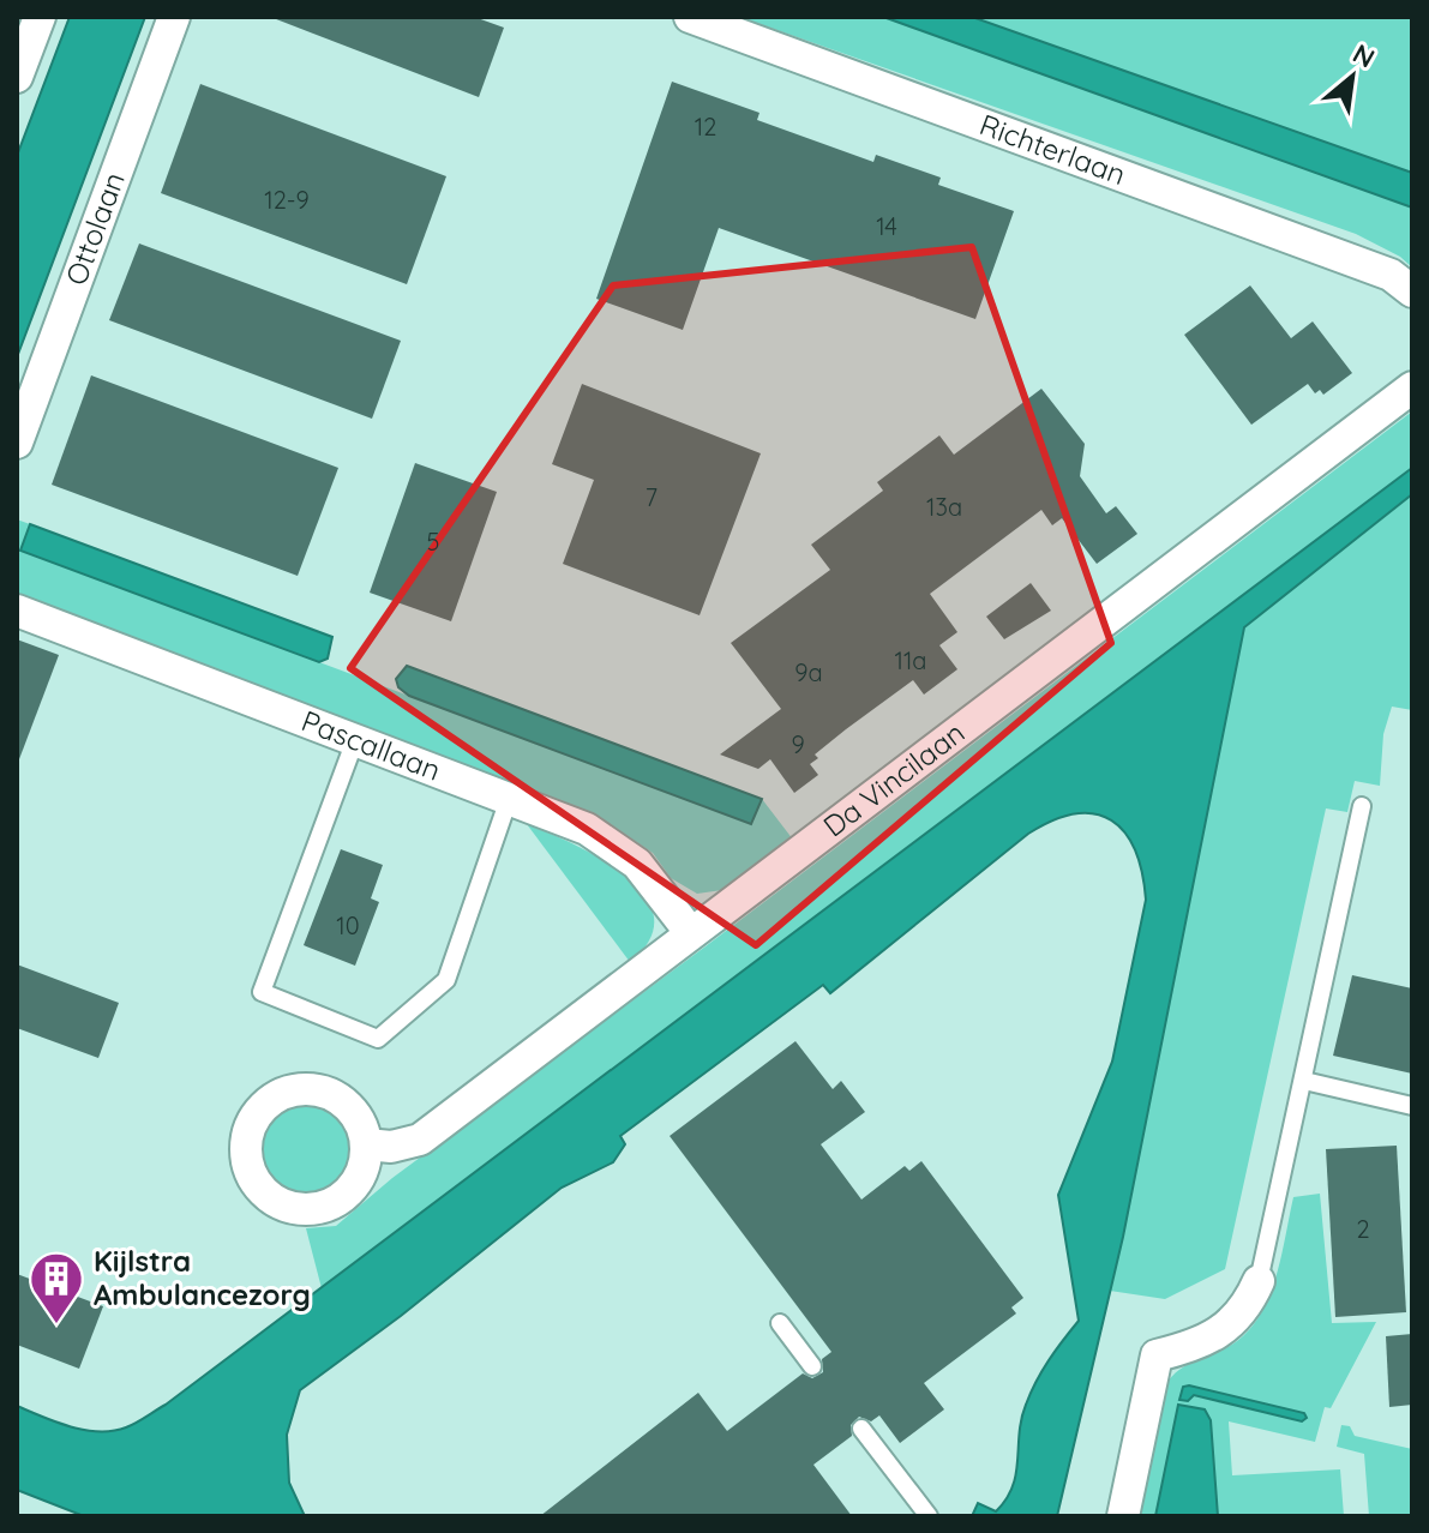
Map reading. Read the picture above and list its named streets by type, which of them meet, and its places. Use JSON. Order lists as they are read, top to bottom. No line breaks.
{"streets":{"street":["Richterlaan","Ottolaan","Pascallaan","Da Vincilaan"]},"crossings":[["Pascallaan","Da Vincilaan"]],"places":{"building":["Kijlstra Ambulancezorg"]},"house_numbers":["12","12-9","14","7","13a","5","11a","9a","9","10","2"],"north":"top right"}
